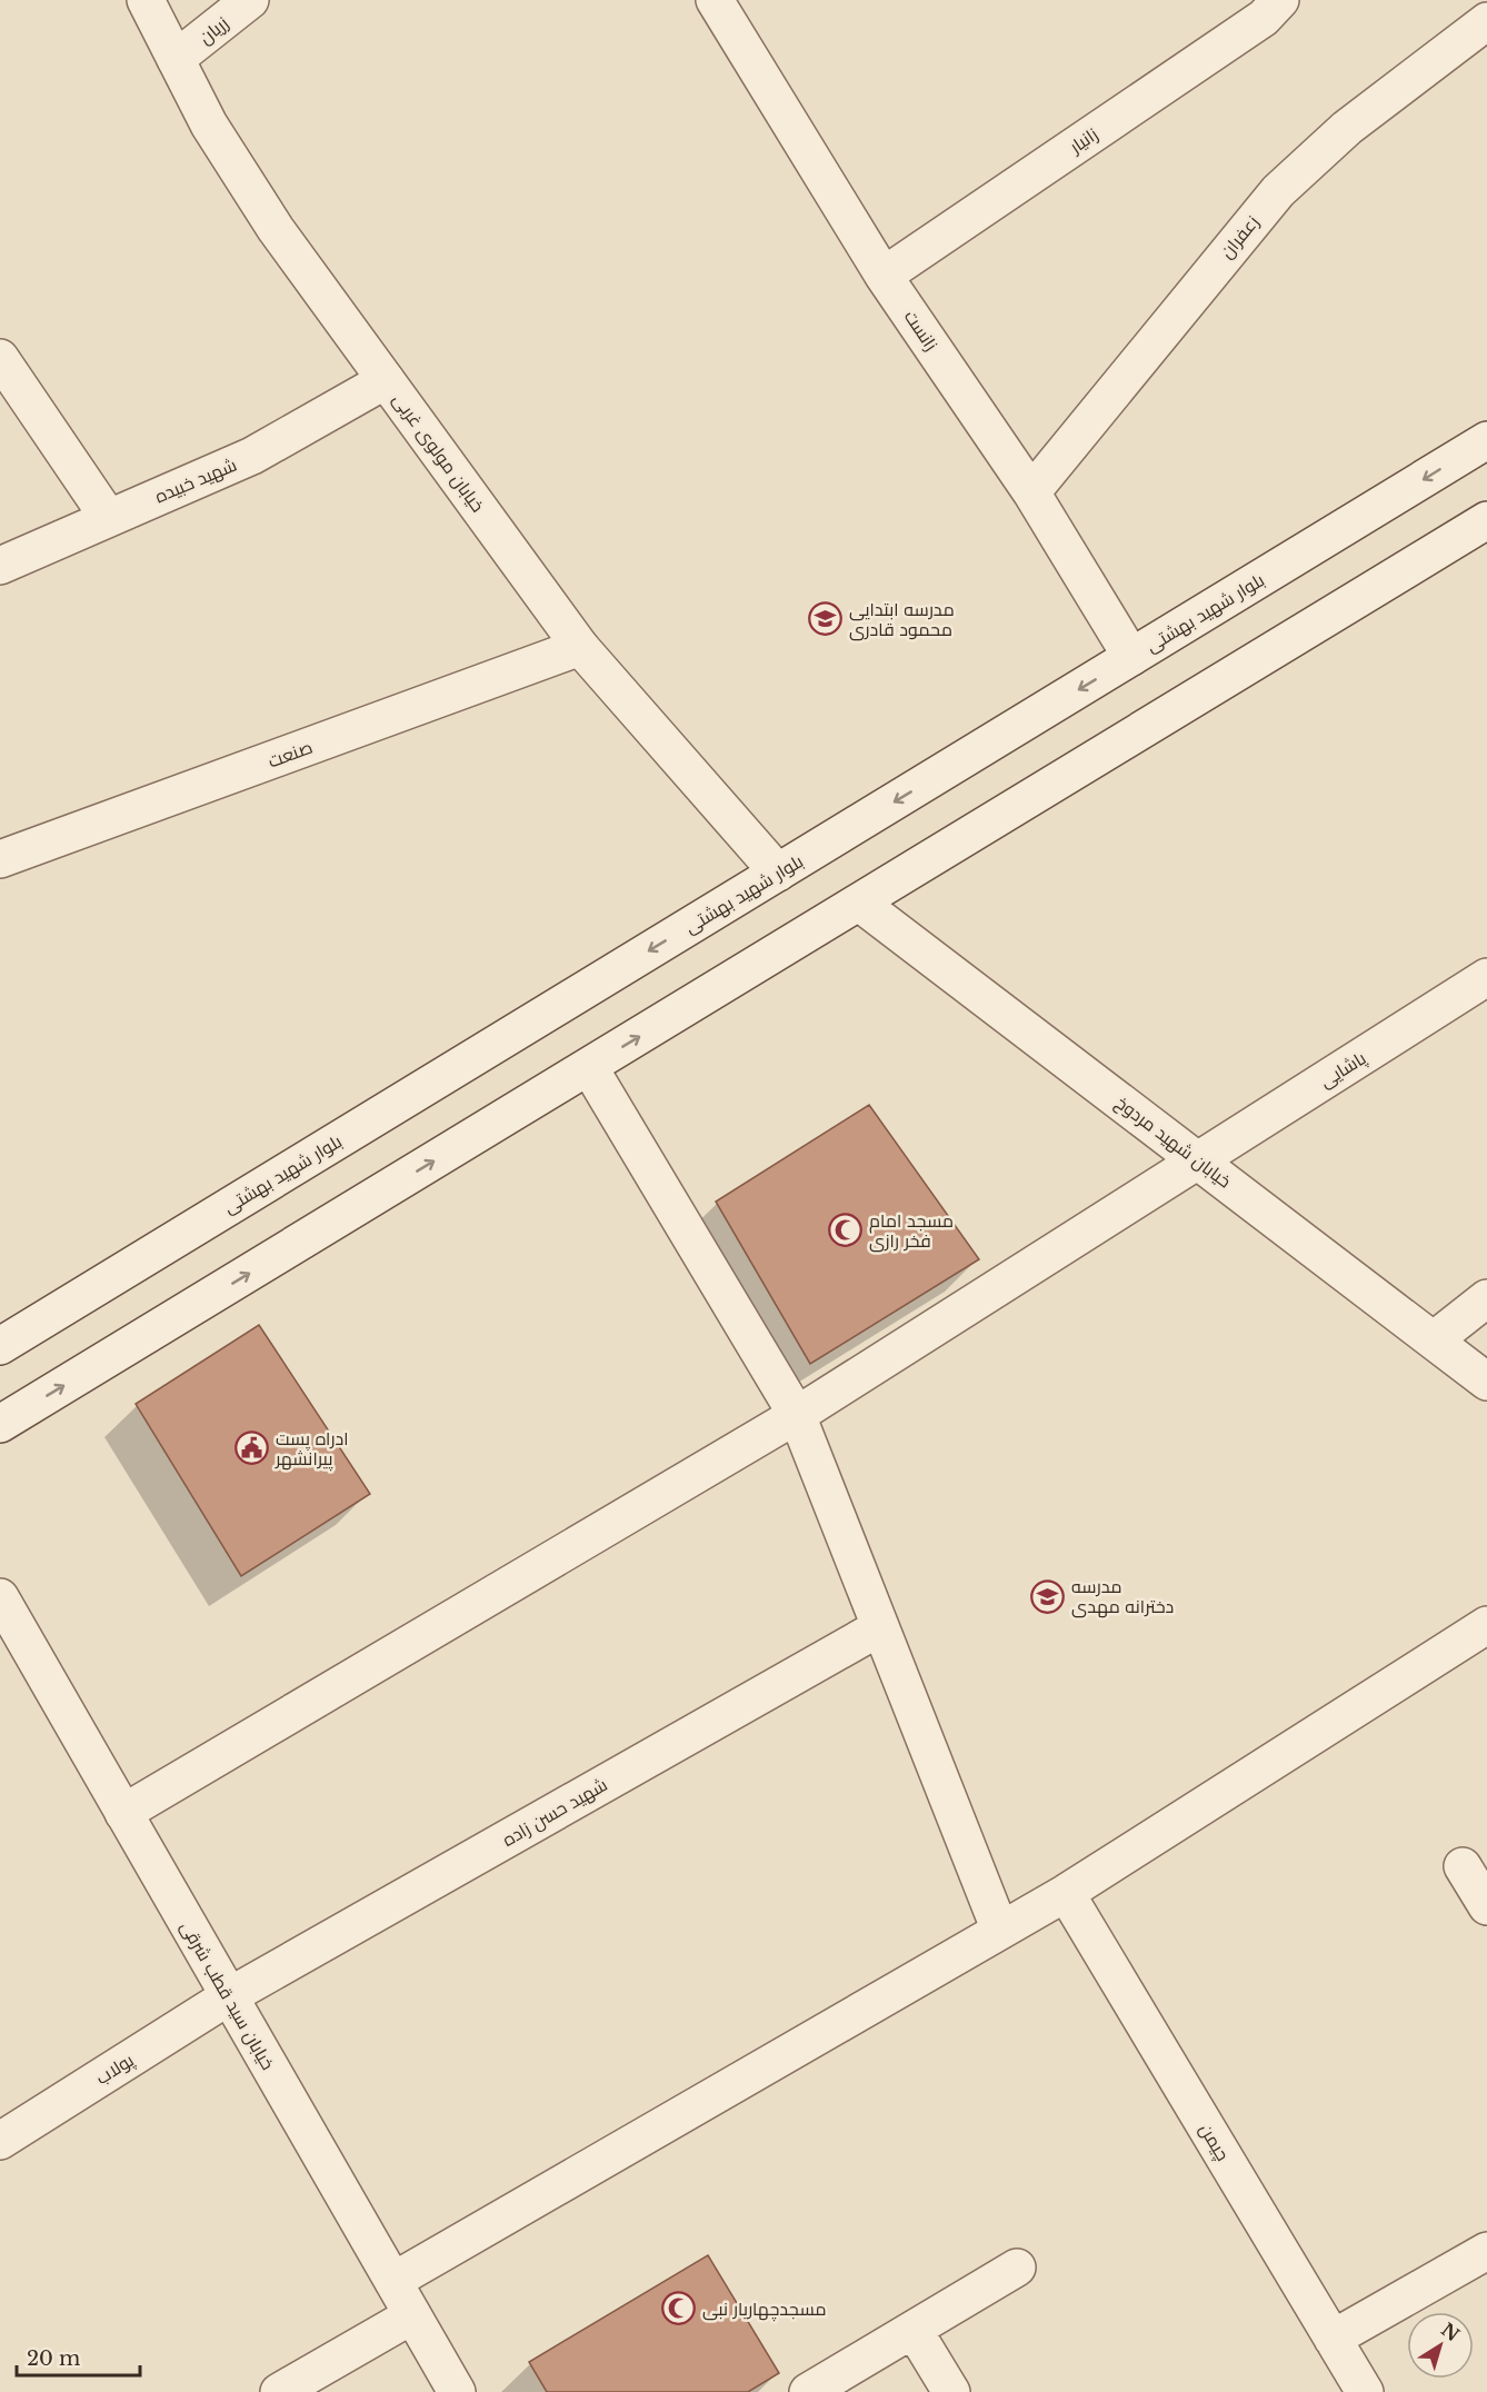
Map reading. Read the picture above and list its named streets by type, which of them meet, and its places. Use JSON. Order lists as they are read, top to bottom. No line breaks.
{"streets":{"street":["زریان","زانیار","زعفران","زانست","خیابان مولوی غربی","شهید خبیده","بلوار شهید بهشتی","صنعت","پاشایی","خیابان شهید مردوخ","شهید حسن زاده","خیابان سید قطب شرقی","پولاب","چیمن"]},"crossings":[["زریان","خیابان مولوی غربی"],["زانیار","زانست"],["زعفران","زانست"],["زانست","بلوار شهید بهشتی"],["خیابان مولوی غربی","شهید خبیده"],["خیابان مولوی غربی","بلوار شهید بهشتی"],["خیابان مولوی غربی","صنعت"],["پاشایی","خیابان شهید مردوخ"],["پاشایی","خیابان سید قطب شرقی"],["شهید حسن زاده","خیابان سید قطب شرقی"],["شهید حسن زاده","پولاب"],["خیابان سید قطب شرقی","پولاب"]],"places":{"school or university":["مدرسه ابتدایى محمود قادرى","مدرسه دخترانه مهدی"],"mosque":["مسجد امام فخر رازی","مسجدچهاریار نبی"],"public building":["ادراه پست پیرانشهر"]},"scale_bar":"20 m","north":"top right"}
